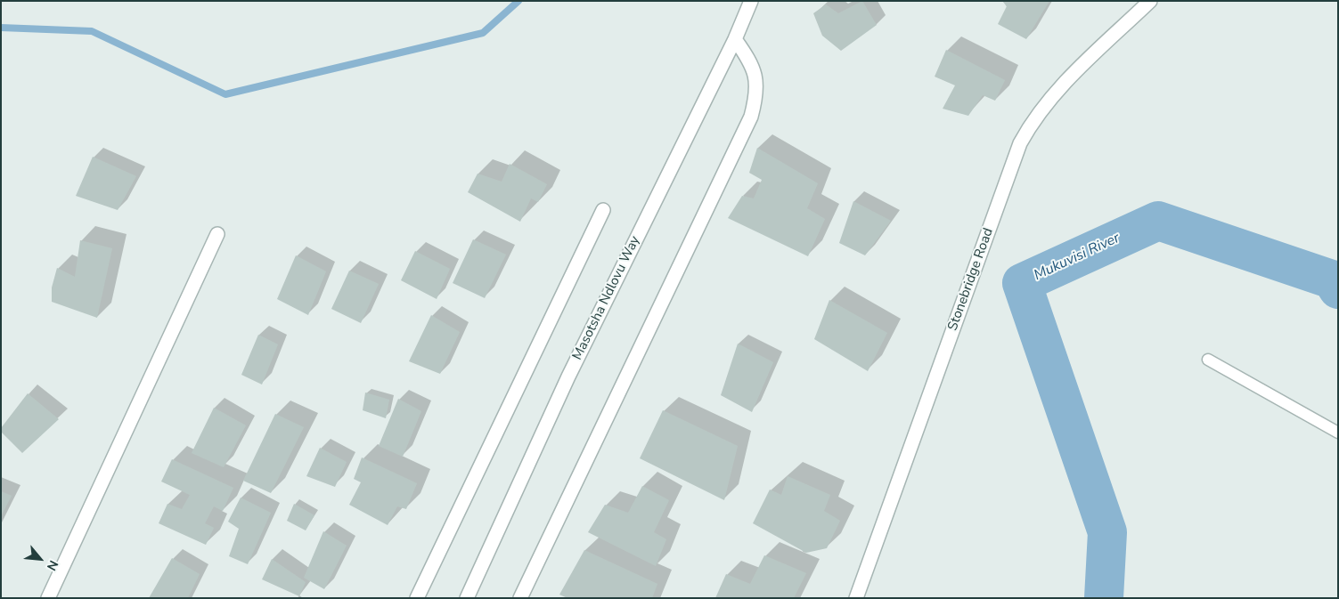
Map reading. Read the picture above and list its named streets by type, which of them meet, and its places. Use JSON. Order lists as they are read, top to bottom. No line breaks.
{"streets":{"street":["Stonebridge Road","Masotsha Ndlovu Way"]},"water":["Mukuvisi River"],"north":"bottom right"}
